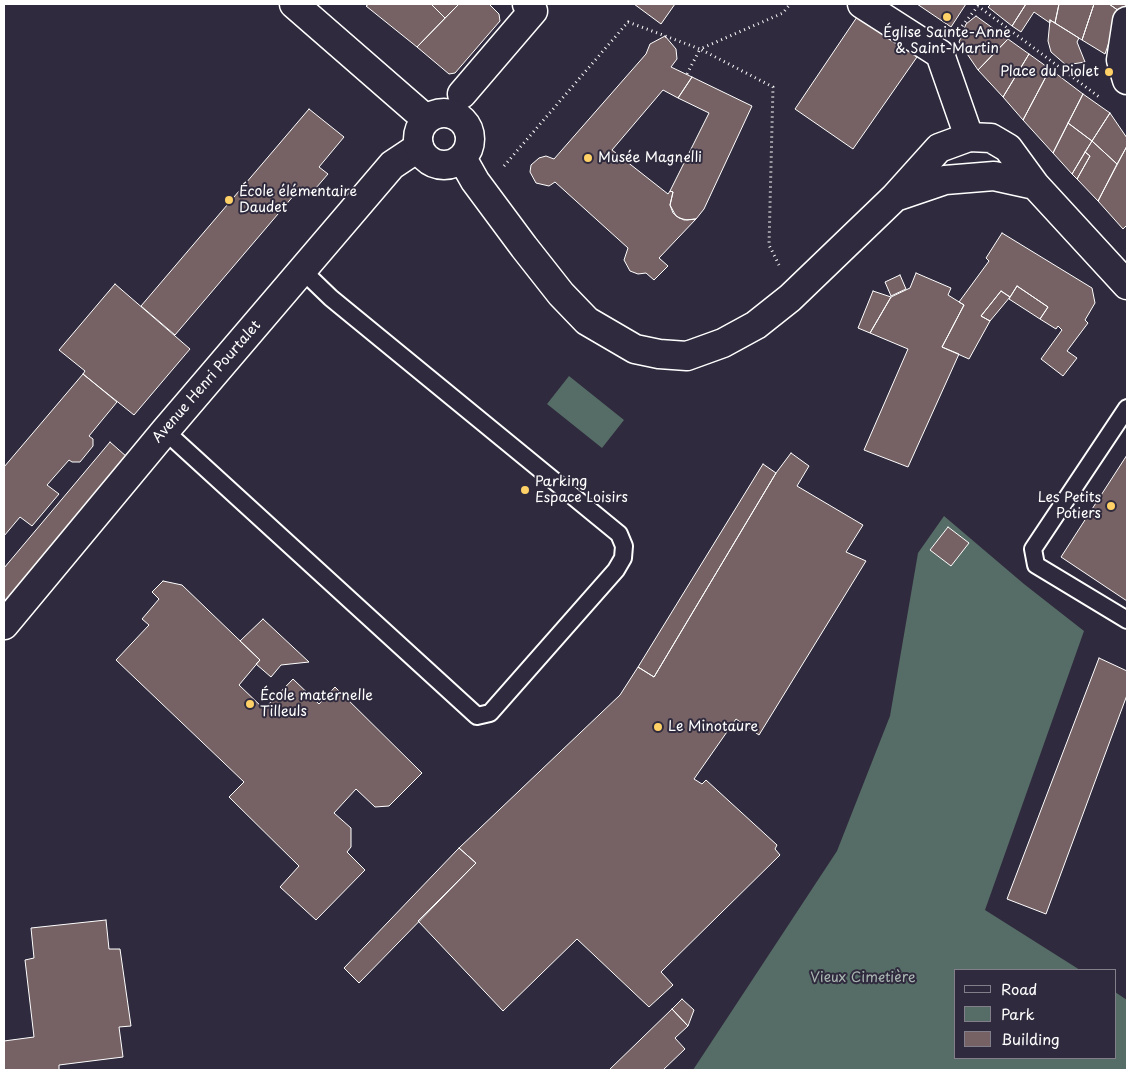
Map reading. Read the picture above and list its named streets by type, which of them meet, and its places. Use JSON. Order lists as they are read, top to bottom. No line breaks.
{"streets":{"main road":["Avenue Henri Pourtalet"]},"parks":["Vieux Cimetière"],"places":["Église Sainte-Anne & Saint-Martin","Place du Piolet","Musée Magnelli","École élémentaire Daudet","Parking Espace Loisirs","Les Petits Potiers","École maternelle Tilleuls","Le Minotaure"],"legend":["Road","Park","Building"]}
